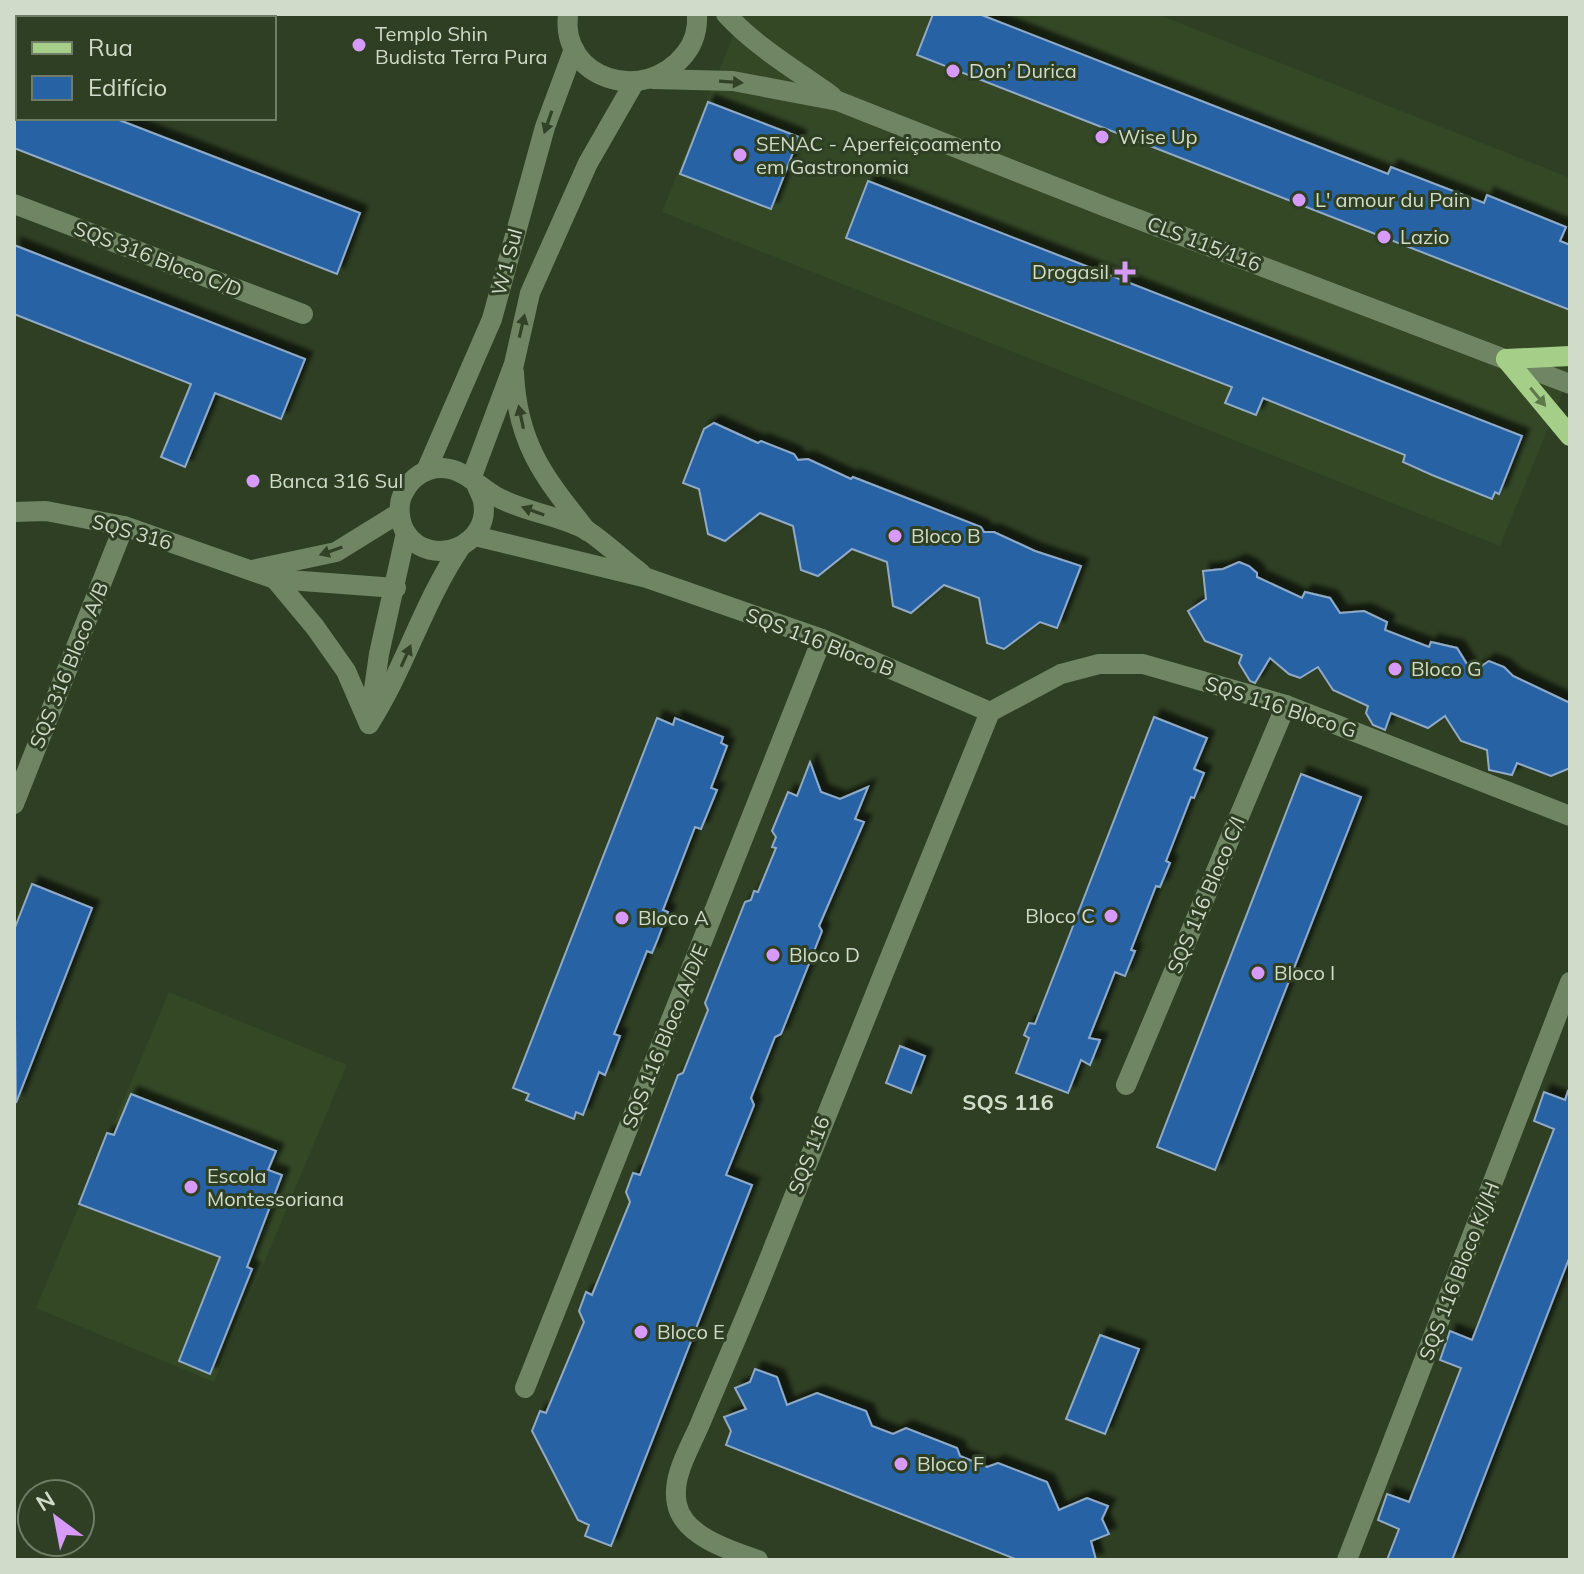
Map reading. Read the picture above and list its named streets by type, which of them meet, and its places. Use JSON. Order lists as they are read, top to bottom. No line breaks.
{"streets":{"street":["CLS 115/116","SQS 316 Bloco C/D","W1 Sul","SQS 316","SQS 116 Bloco B","SQS 316 Bloco A/B","SQS 116 Bloco G","SQS 116 Bloco C/I","SQS 116 Bloco A/D/E","SQS 116","SQS 116 Bloco K/J/H"]},"crossings":[["CLS 115/116","W1 Sul"],["W1 Sul","SQS 116 Bloco B"],["SQS 316","SQS 316 Bloco A/B"],["SQS 116 Bloco B","SQS 116 Bloco G"],["SQS 116 Bloco B","SQS 116 Bloco A/D/E"],["SQS 116 Bloco B","SQS 116"],["SQS 116 Bloco G","SQS 116 Bloco C/I"],["SQS 116 Bloco G","SQS 116"]],"districts":["SQS 116"],"places":{"other":["Templo Shin Budista Terra Pura","Don’ Durica","Wise Up","SENAC - Aperfeiçoamento em Gastronomia","L' amour du Pain","Lazio","Banca 316 Sul","Bloco B","Bloco G","Bloco C","Bloco A","Bloco D","Bloco I","Escola Montessoriana","Bloco E","Bloco F"],"health":["Drogasil"]},"legend":["Rua","Edifício"],"north":"top left"}
